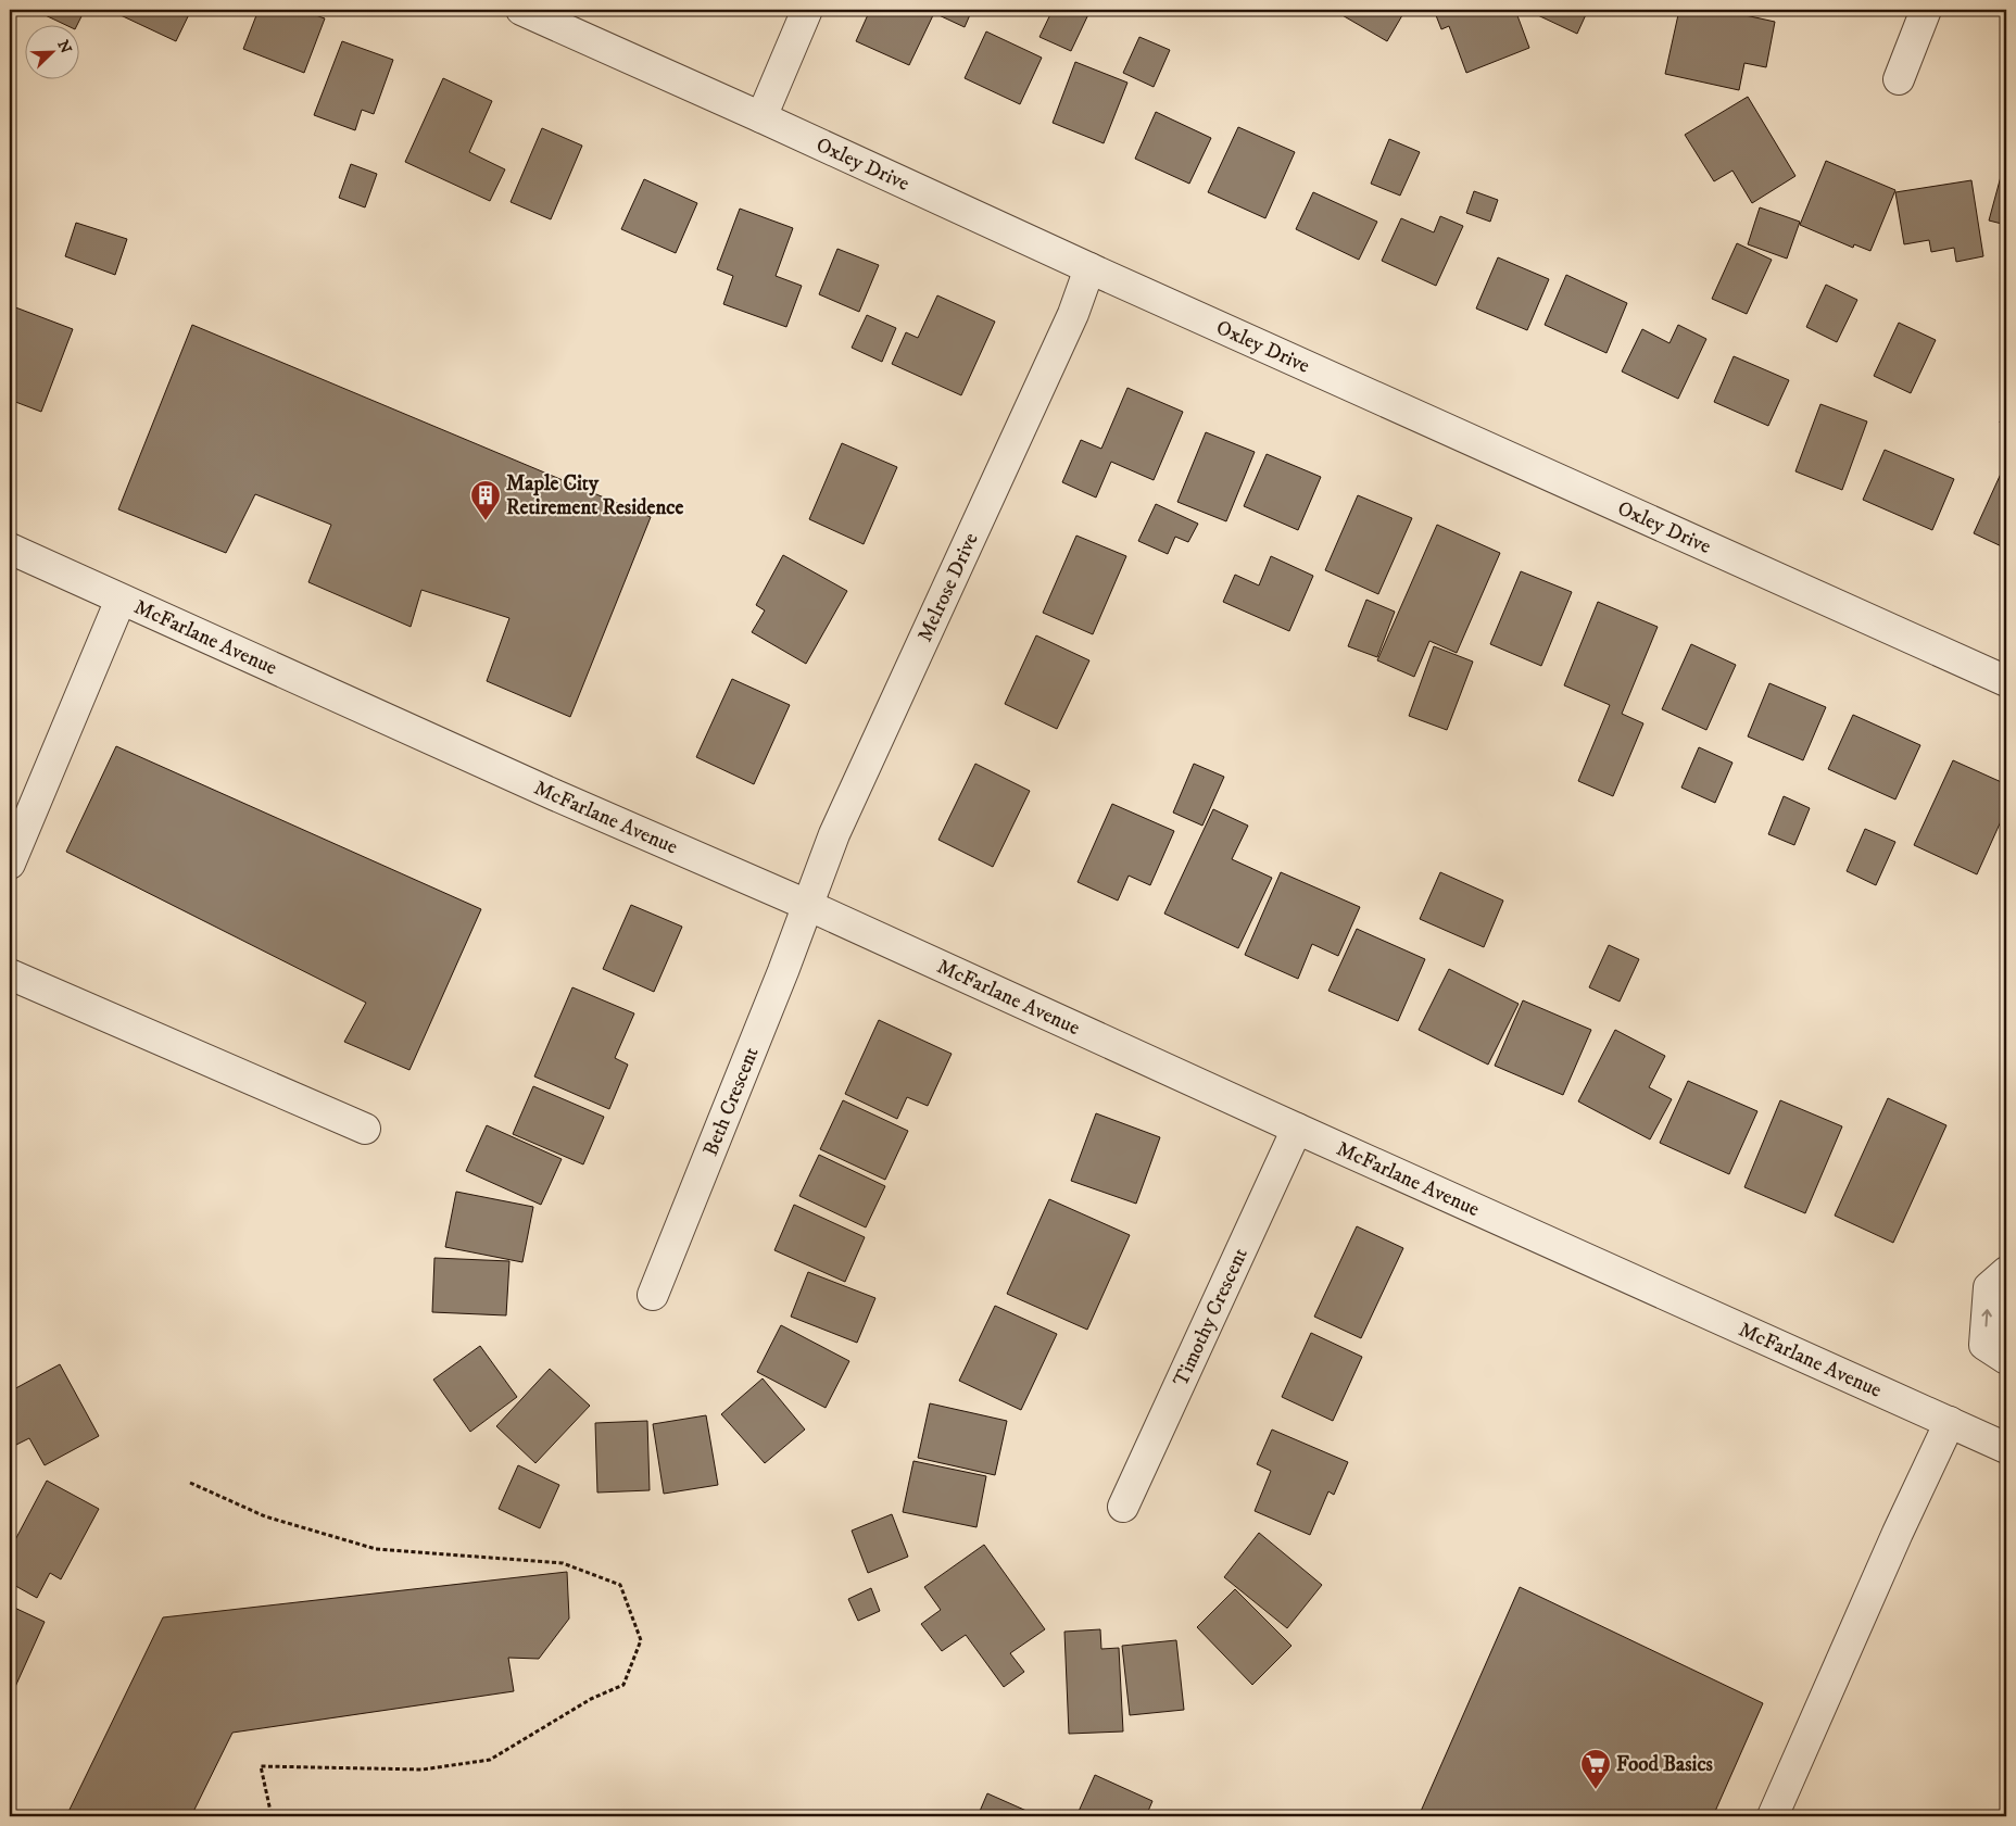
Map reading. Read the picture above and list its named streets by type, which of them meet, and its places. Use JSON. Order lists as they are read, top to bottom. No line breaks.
{"streets":{"street":["Oxley Drive","Melrose Drive","McFarlane Avenue","Beth Crescent","Timothy Crescent"]},"crossings":[["Oxley Drive","Melrose Drive"],["Melrose Drive","McFarlane Avenue"],["Melrose Drive","Beth Crescent"],["McFarlane Avenue","Beth Crescent"],["McFarlane Avenue","Timothy Crescent"]],"places":{"building":["Maple City Retirement Residence"],"supermarket":["Food Basics"]},"north":"top right"}
